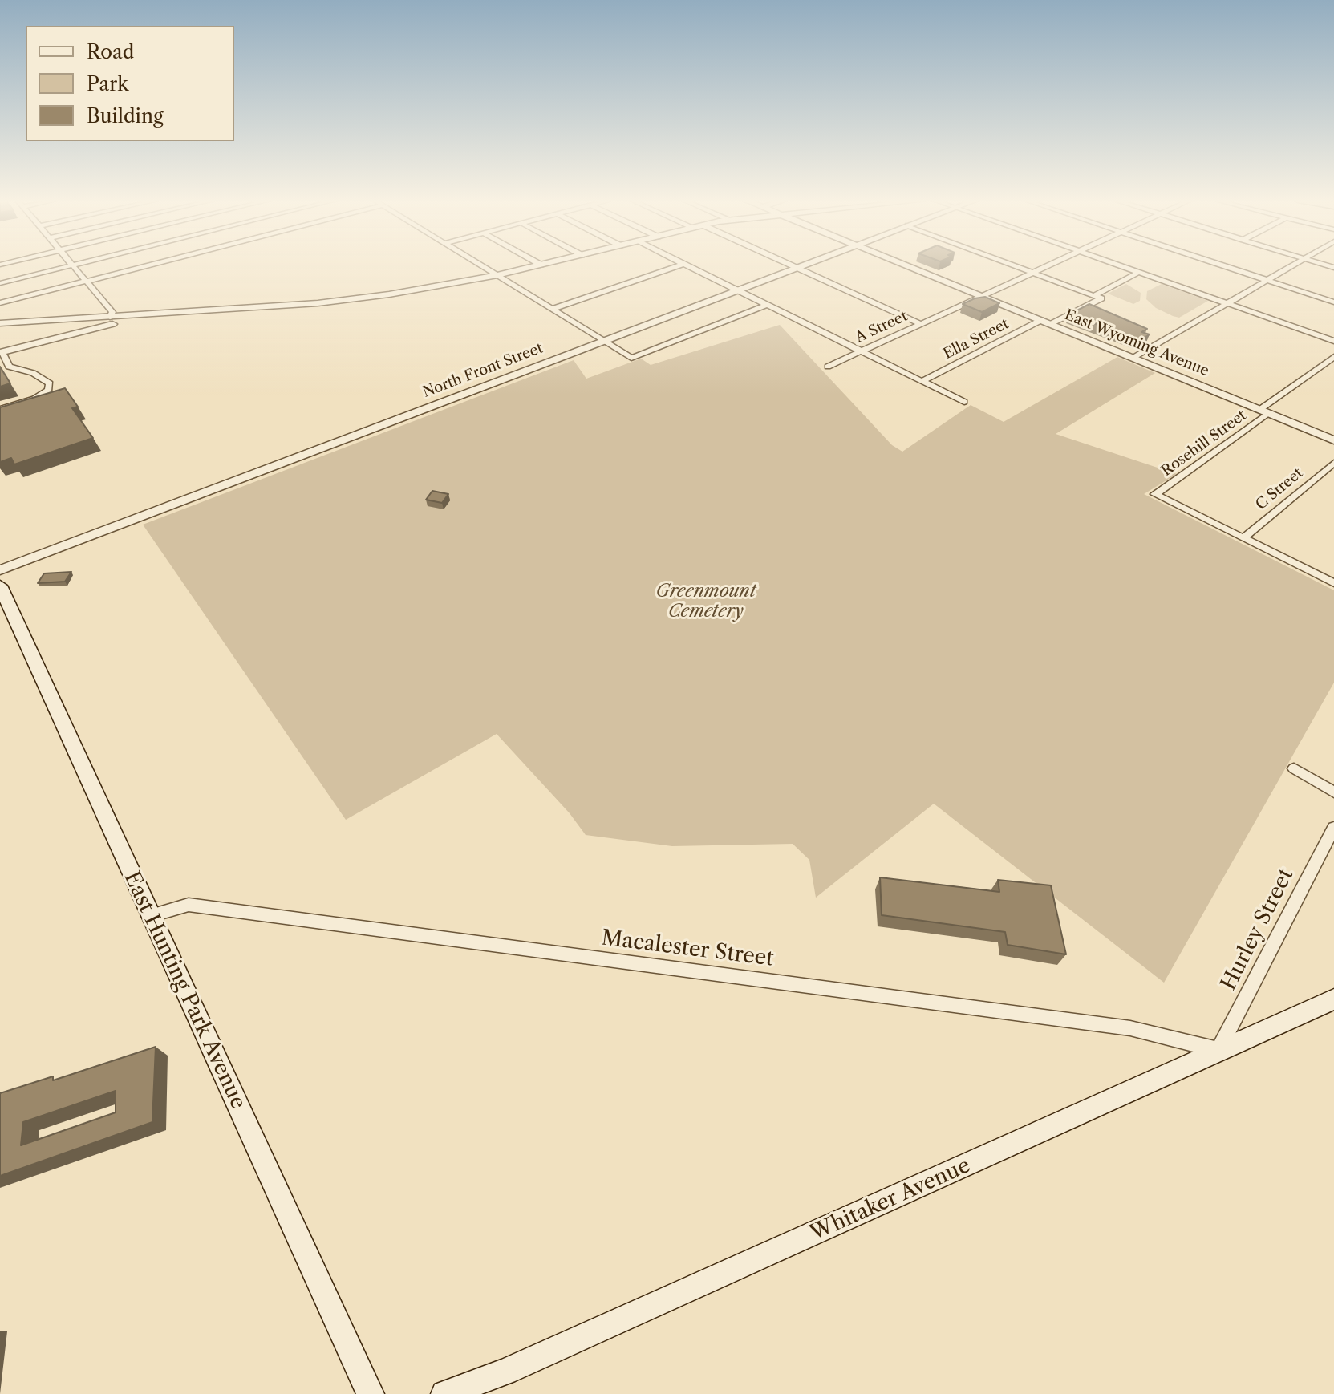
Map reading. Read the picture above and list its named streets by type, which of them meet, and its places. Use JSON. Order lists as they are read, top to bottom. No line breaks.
{"streets":{"main road":["East Hunting Park Avenue","Whitaker Avenue"],"street":["A Street","Ella Street","East Wyoming Avenue","North Front Street","Rosehill Street","C Street","Hurley Street","Macalester Street"]},"crossings":[["A Street","East Wyoming Avenue"],["Ella Street","East Wyoming Avenue"],["East Wyoming Avenue","Rosehill Street"],["Rosehill Street","C Street"],["Hurley Street","Macalester Street"],["Hurley Street","Whitaker Avenue"],["Macalester Street","East Hunting Park Avenue"],["Macalester Street","Whitaker Avenue"]],"parks":["Greenmount Cemetery"],"legend":["Road","Park","Building"]}
